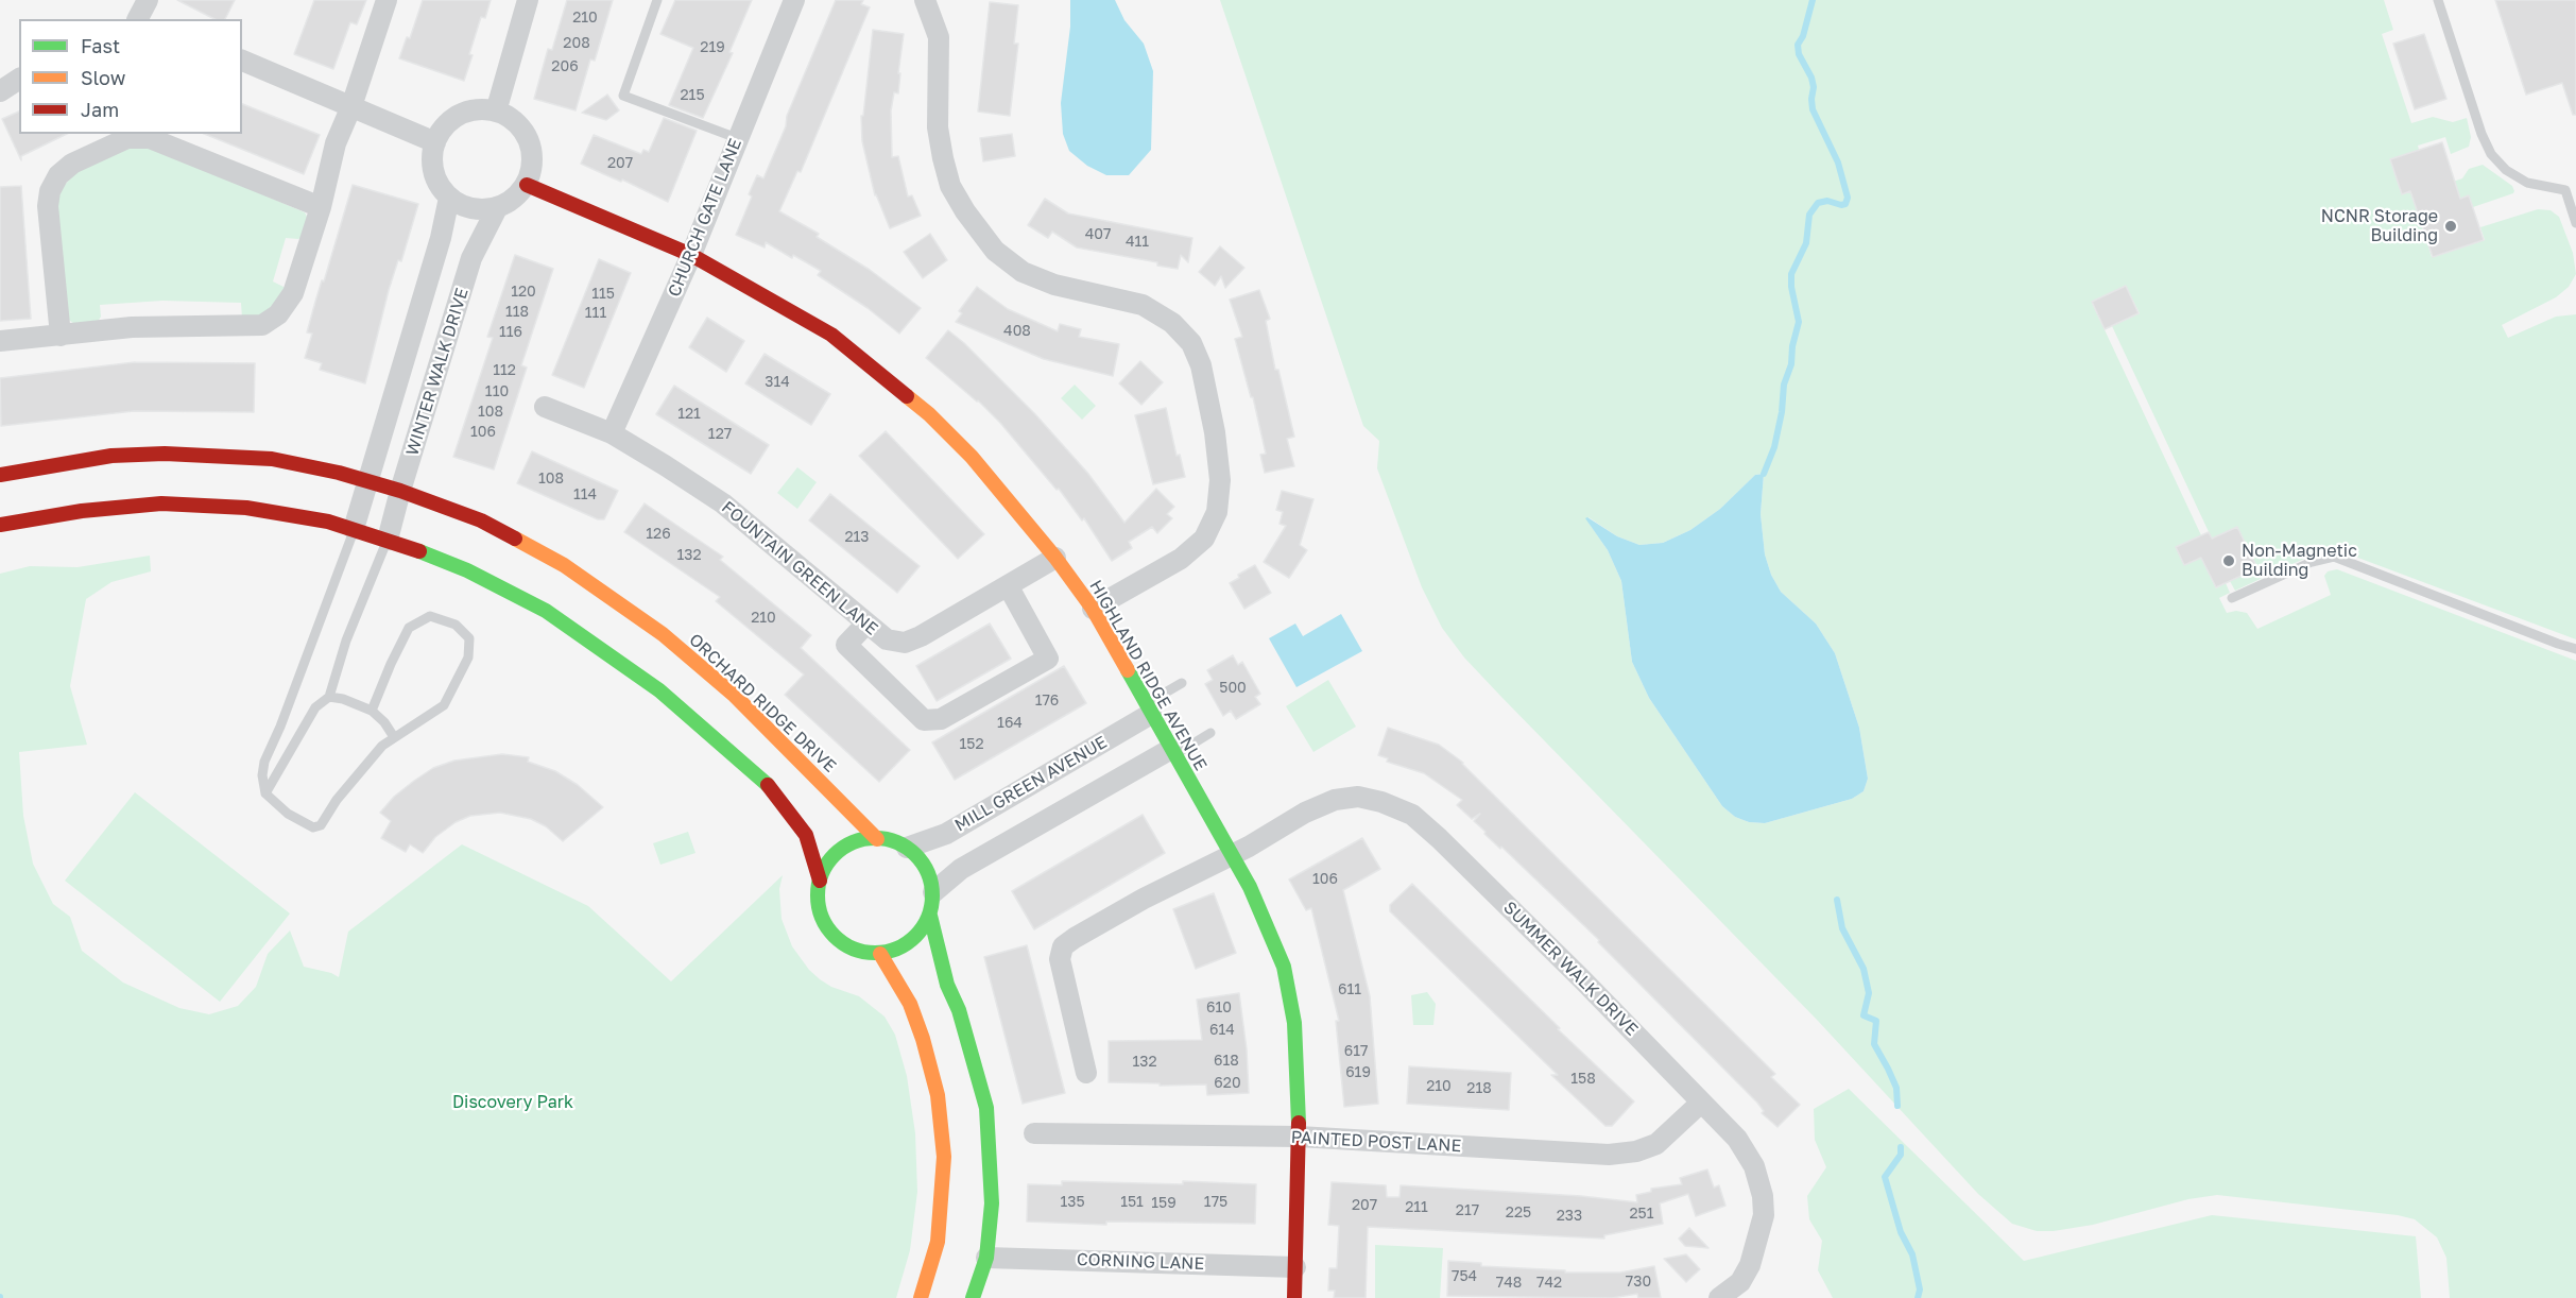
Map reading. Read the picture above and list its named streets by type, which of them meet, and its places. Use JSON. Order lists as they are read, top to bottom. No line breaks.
{"streets":{"street":["CHURCH GATE LANE","WINTER WALK DRIVE","FOUNTAIN GREEN LANE","HIGHLAND RIDGE AVENUE","ORCHARD RIDGE DRIVE","MILL GREEN AVENUE","SUMMER WALK DRIVE","PAINTED POST LANE","CORNING LANE"]},"crossings":[["CHURCH GATE LANE","FOUNTAIN GREEN LANE"],["CHURCH GATE LANE","HIGHLAND RIDGE AVENUE"],["WINTER WALK DRIVE","HIGHLAND RIDGE AVENUE"],["WINTER WALK DRIVE","ORCHARD RIDGE DRIVE"],["FOUNTAIN GREEN LANE","HIGHLAND RIDGE AVENUE"],["HIGHLAND RIDGE AVENUE","MILL GREEN AVENUE"],["HIGHLAND RIDGE AVENUE","SUMMER WALK DRIVE"],["HIGHLAND RIDGE AVENUE","PAINTED POST LANE"],["HIGHLAND RIDGE AVENUE","CORNING LANE"],["ORCHARD RIDGE DRIVE","MILL GREEN AVENUE"],["SUMMER WALK DRIVE","PAINTED POST LANE"]],"parks":["Discovery Park"],"places":["NCNR Storage Building","Non-Magnetic Building"],"house_numbers":["210","208","219","206","215","207","407","411","120","115","118","111","408","116","112","314","110","108","121","106","127","108","114","126","213","132","210","500","176","164","152","106","611","610","614","617","618","132","619","158","620","210","218","135","151","175","159","207","211","217","225","251","233","754","730","748","742"],"legend":["Fast","Slow","Jam"]}
